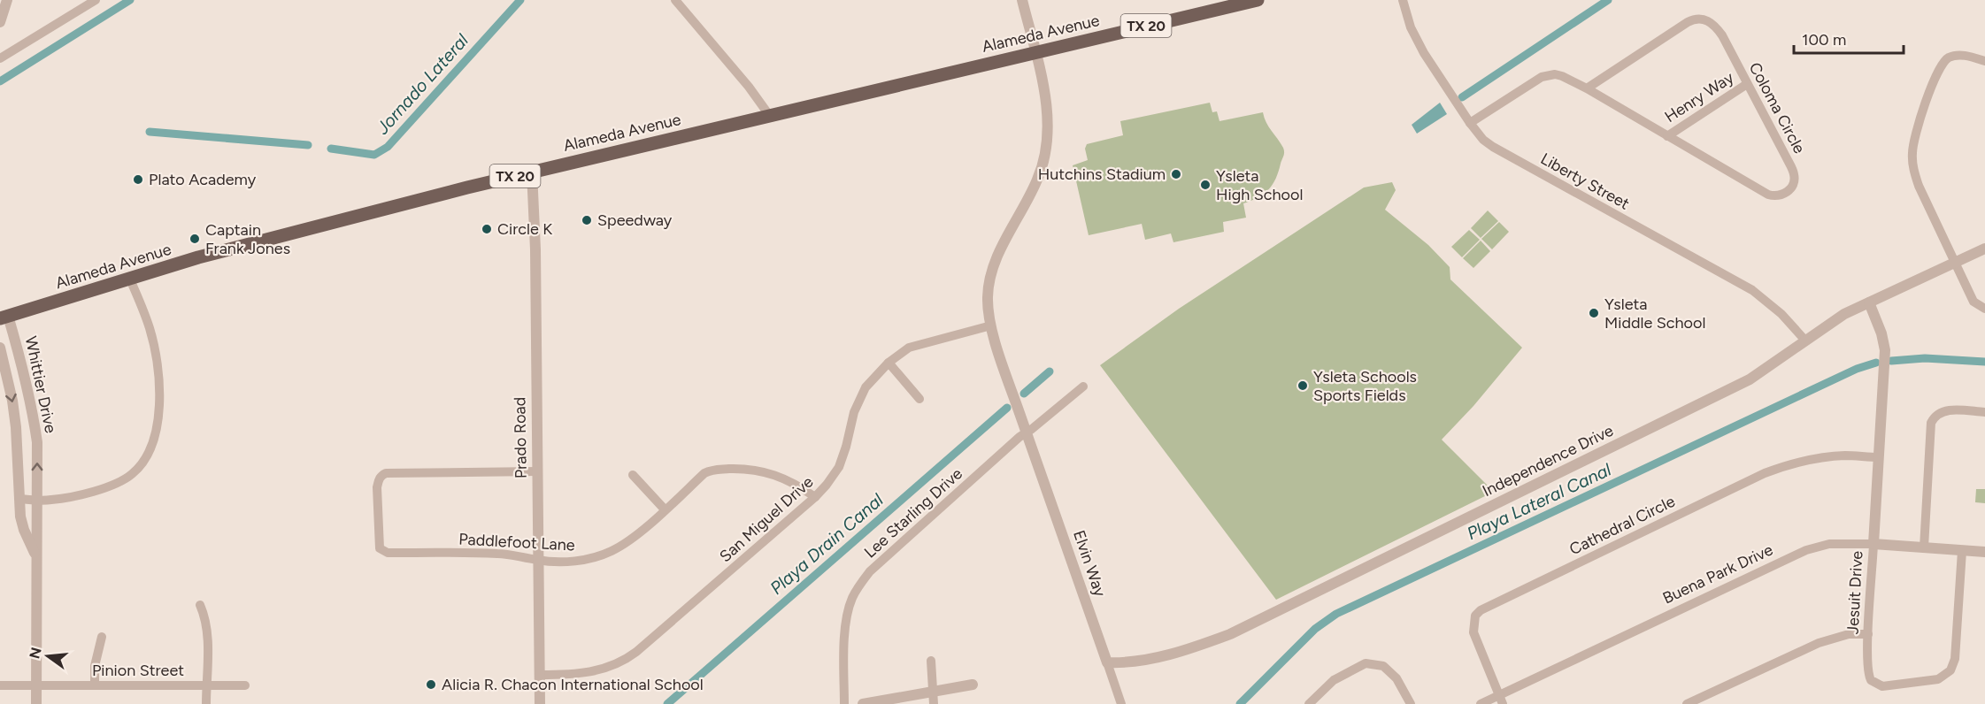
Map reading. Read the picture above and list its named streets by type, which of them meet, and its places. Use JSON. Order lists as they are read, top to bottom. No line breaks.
{"streets":{"main road":["TX 20","Alameda Avenue"],"street":["Henry Way","Coloma Circle","Liberty Street","Whittier Drive","Prado Road","Independence Drive","Lee Starling Drive","San Miguel Drive","Cathedral Circle","Paddlefoot Lane","Elvin Way","Buena Park Drive","Jesuit Drive","Pinion Street"]},"crossings":[["Alameda Avenue","Whittier Drive"],["Alameda Avenue","Prado Road"],["Alameda Avenue","Elvin Way"],["Henry Way","Coloma Circle"],["Coloma Circle","Liberty Street"],["Liberty Street","Independence Drive"],["Whittier Drive","Pinion Street"],["Prado Road","San Miguel Drive"],["Prado Road","Paddlefoot Lane"],["Independence Drive","Elvin Way"],["Independence Drive","Jesuit Drive"],["Lee Starling Drive","Elvin Way"],["San Miguel Drive","Paddlefoot Lane"],["San Miguel Drive","Elvin Way"],["Cathedral Circle","Buena Park Drive"],["Cathedral Circle","Jesuit Drive"],["Buena Park Drive","Jesuit Drive"]],"water":["Jornado Lateral","Playa Lateral Canal","Playa Drain Canal"],"places":["Hutchins Stadium","Plato Academy","Ysleta High School","Speedway","Circle K","Captain Frank Jones","Ysleta Middle School","Ysleta Schools Sports Fields","Alicia R. Chacon International School"],"scale_bar":"100 m","north":"left"}
